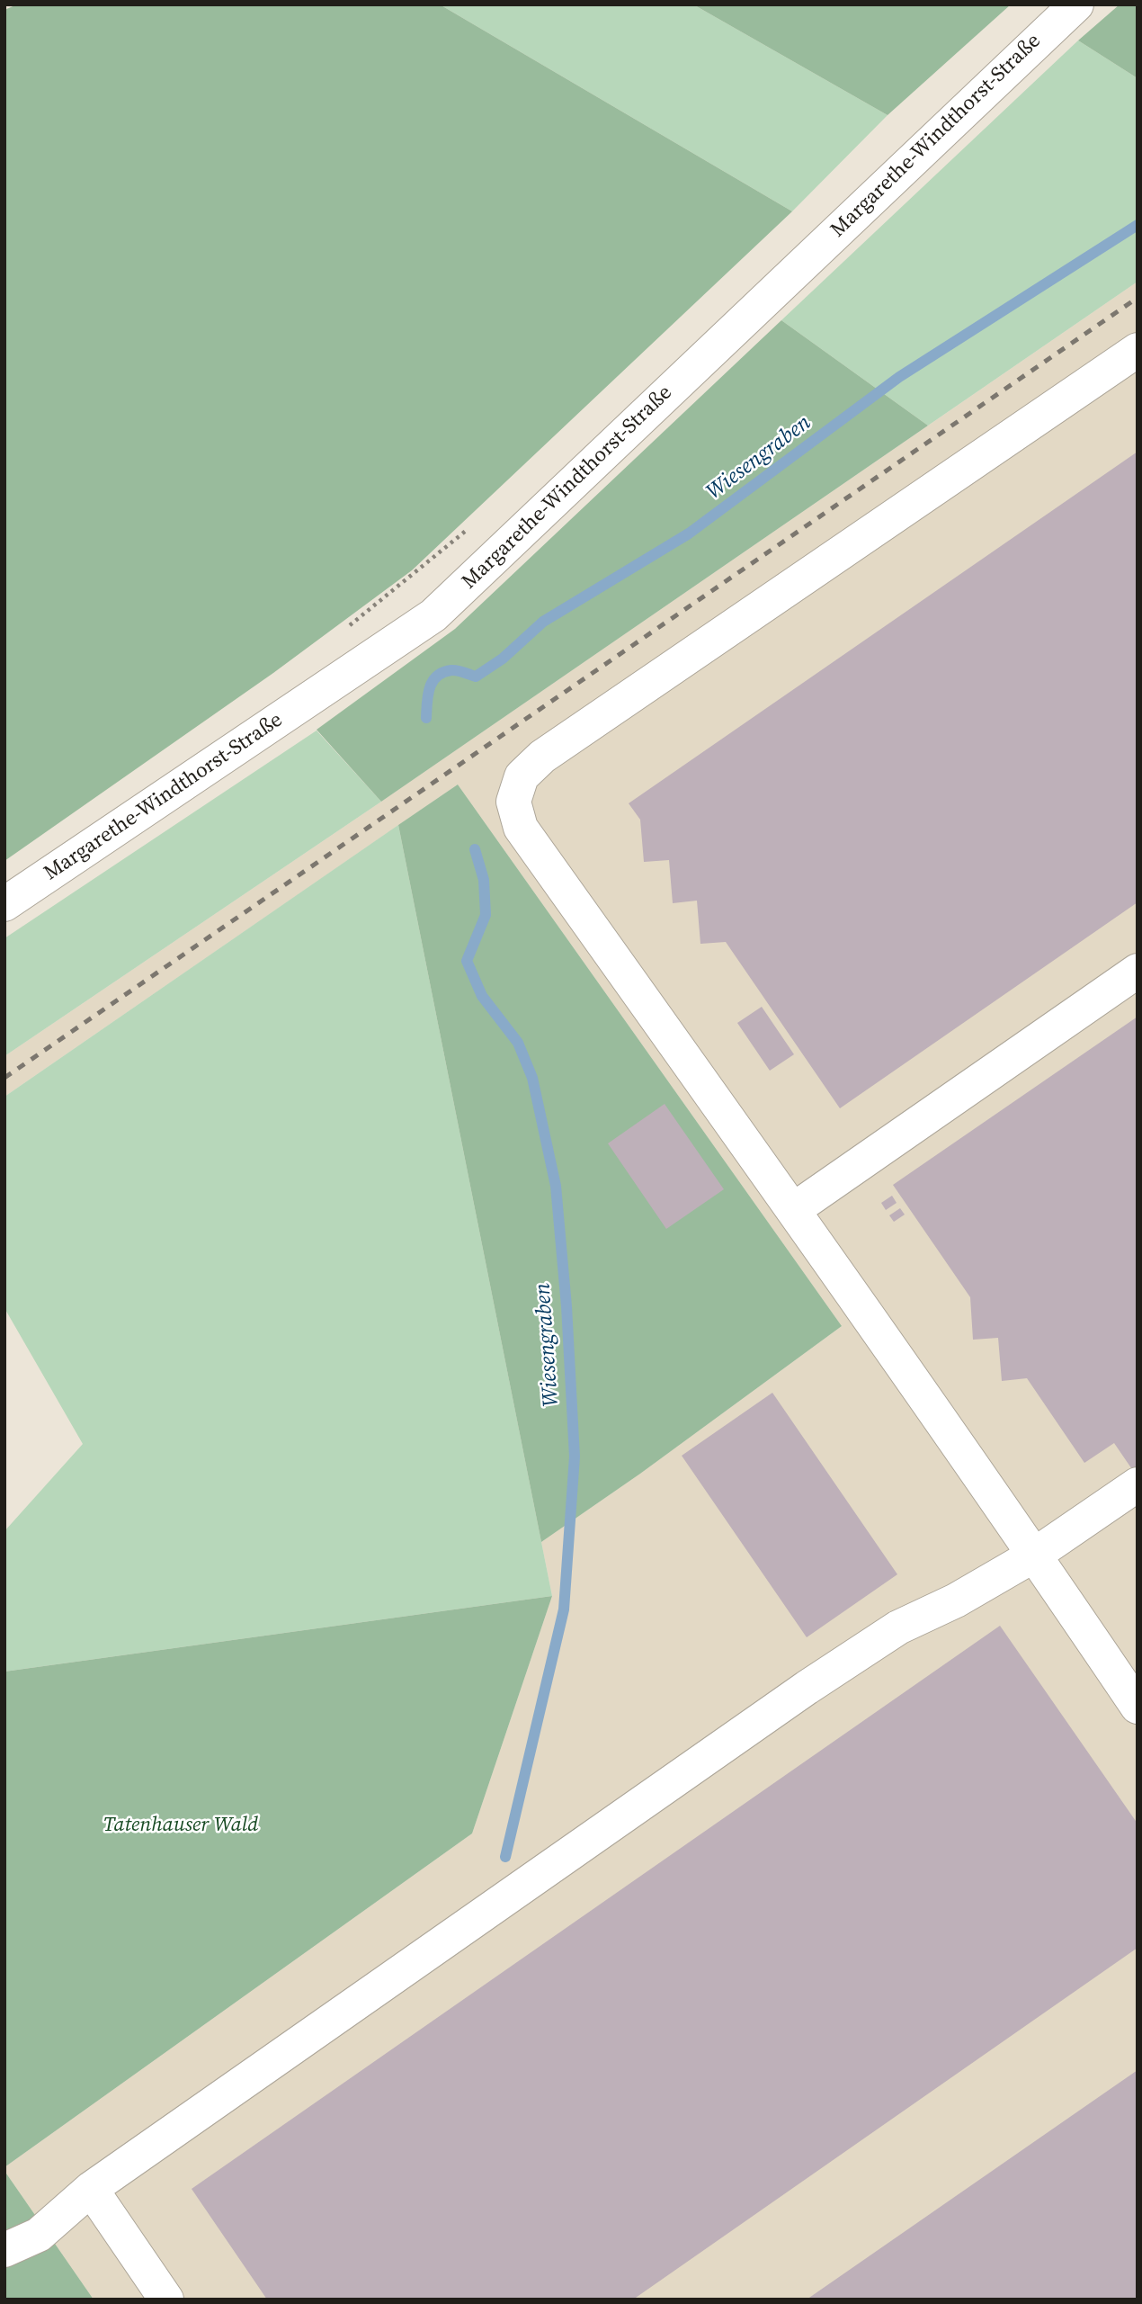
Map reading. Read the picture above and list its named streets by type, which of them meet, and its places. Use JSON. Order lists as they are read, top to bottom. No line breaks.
{"streets":{"street":["Margarethe-Windthorst-Straße"]},"water":["Wiesengraben"],"parks":["Tatenhauser Wald"]}
